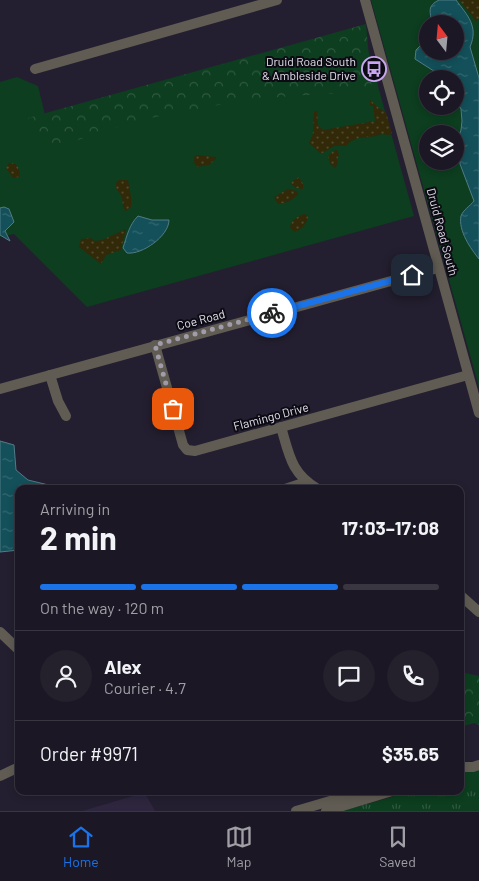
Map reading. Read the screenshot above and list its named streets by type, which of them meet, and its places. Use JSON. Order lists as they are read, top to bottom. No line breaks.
{"streets":{"street":["Druid Road South","Coe Road","Flamingo Drive"]},"crossings":[["Druid Road South","Coe Road"],["Druid Road South","Flamingo Drive"],["Coe Road","Flamingo Drive"]],"places":{"bus stop":["Druid Road South & Ambleside Drive"]},"north":"top","page":{"heading":["2 min","Arriving in","17:03–17:08"],"panel":["Alex","Courier · 4.7","Order #9971","$35.65"],"bar":"On the way · 120 m","tabs":["Home","Map","Saved"]}}
